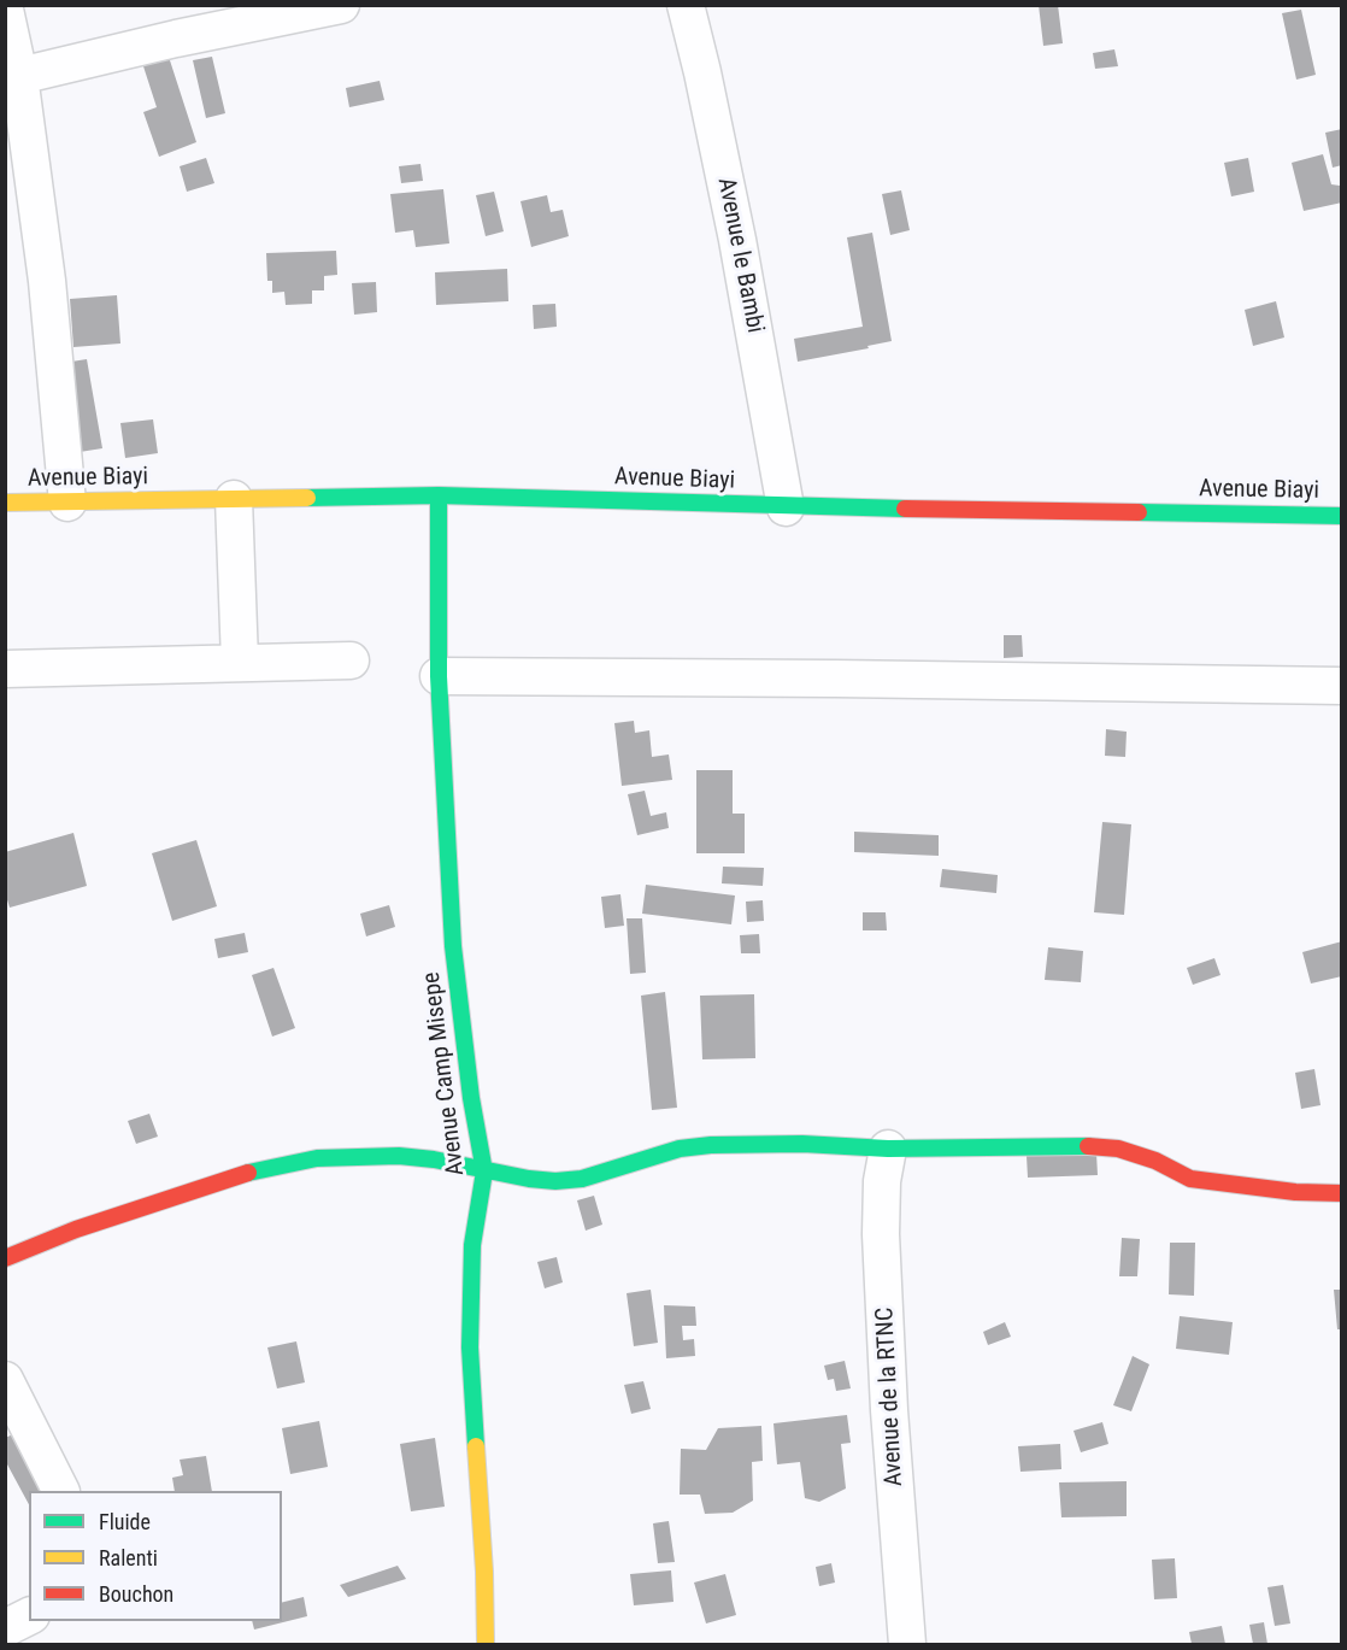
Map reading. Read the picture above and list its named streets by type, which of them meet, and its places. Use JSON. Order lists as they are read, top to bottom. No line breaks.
{"streets":{"street":["Avenue le Bambi","Avenue Biayi","Avenue Camp Misepe","Avenue de la RTNC"]},"crossings":[["Avenue le Bambi","Avenue Biayi"],["Avenue Biayi","Avenue Camp Misepe"]],"legend":["Fluide","Ralenti","Bouchon"]}
